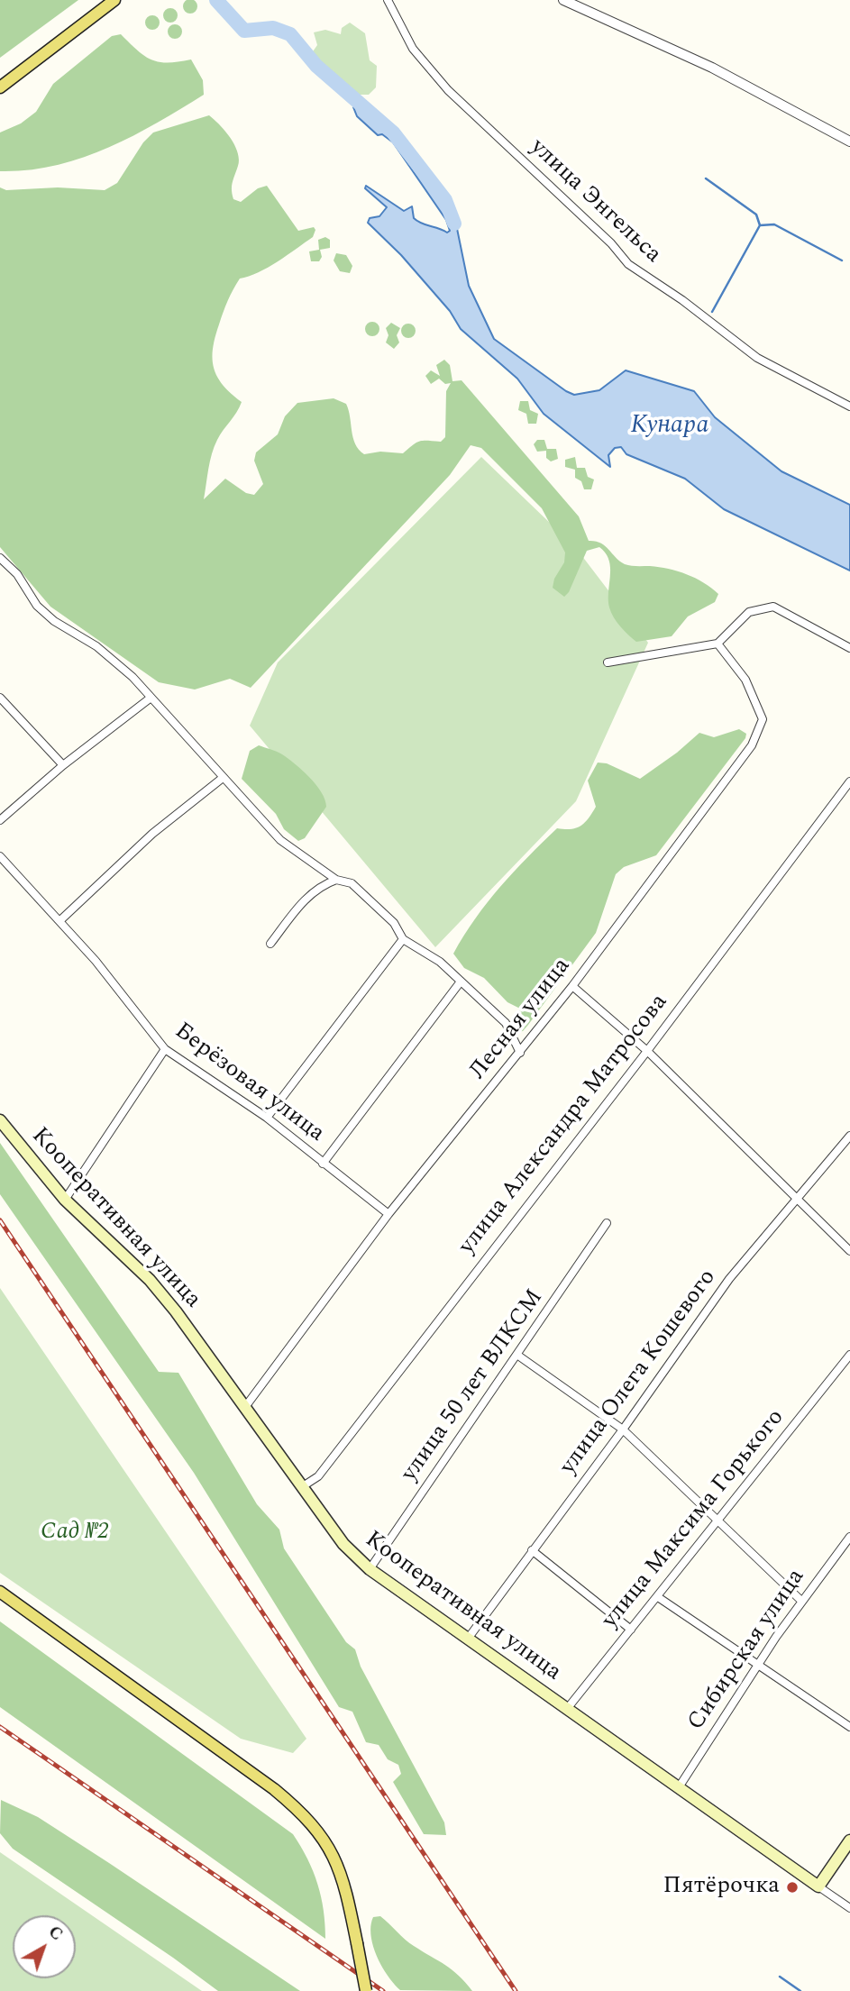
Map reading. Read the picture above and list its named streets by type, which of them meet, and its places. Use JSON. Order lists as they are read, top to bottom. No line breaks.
{"streets":{"main road":["Кооперативная улица"],"street":["улица Энгельса","Лесная улица","Берёзовая улица","улица Александра Матросова","улица Олега Кошевого","улица 50 лет ВЛКСМ","улица Максима Горького","Сибирская улица"]},"crossings":[["Лесная улица","Берёзовая улица"],["Лесная улица","Кооперативная улица"],["улица Александра Матросова","Кооперативная улица"],["Кооперативная улица","улица Олега Кошевого"],["Кооперативная улица","улица 50 лет ВЛКСМ"],["Кооперативная улица","улица Максима Горького"],["Кооперативная улица","Сибирская улица"]],"water":["Кунара"],"parks":["Сад №2"],"places":["Пятёрочка"],"north":"top right"}
